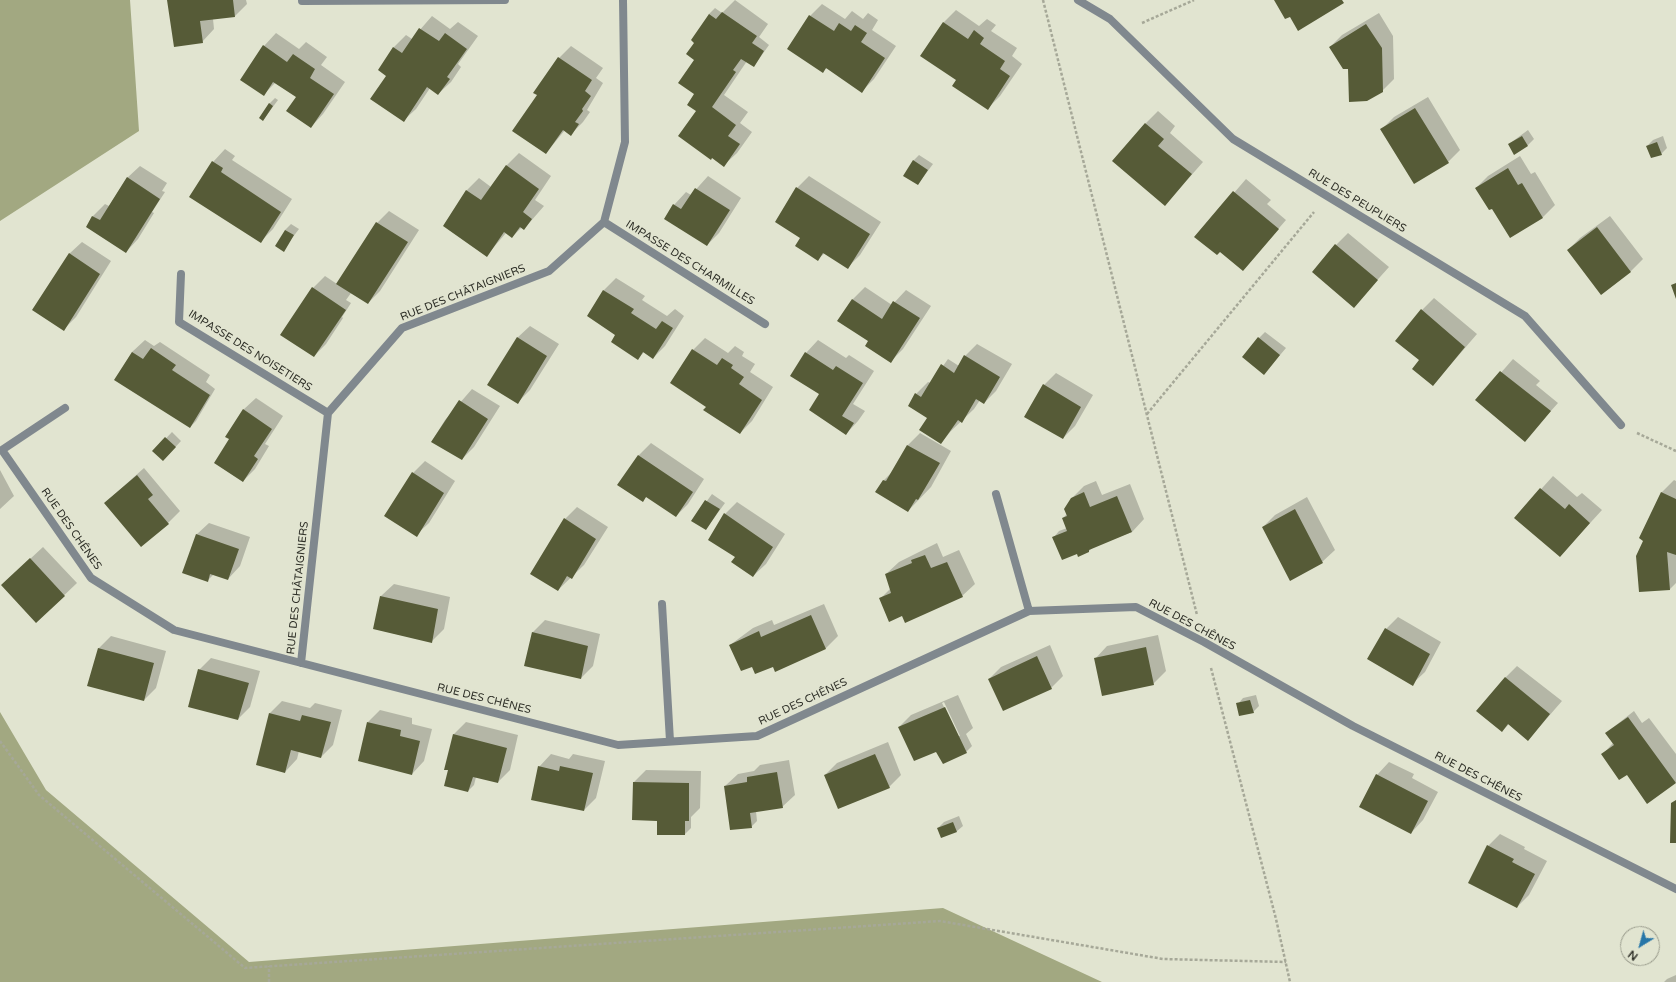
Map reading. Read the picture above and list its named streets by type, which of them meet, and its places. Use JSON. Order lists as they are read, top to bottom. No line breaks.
{"streets":{"street":["RUE DES PEUPLIERS","IMPASSE DES CHARMILLES","RUE DES CHÂTAIGNIERS","IMPASSE DES NOISETIERS","RUE DES CHÊNES"]},"crossings":[["IMPASSE DES CHARMILLES","RUE DES CHÂTAIGNIERS"],["RUE DES CHÂTAIGNIERS","IMPASSE DES NOISETIERS"],["RUE DES CHÂTAIGNIERS","RUE DES CHÊNES"]],"north":"bottom left"}
